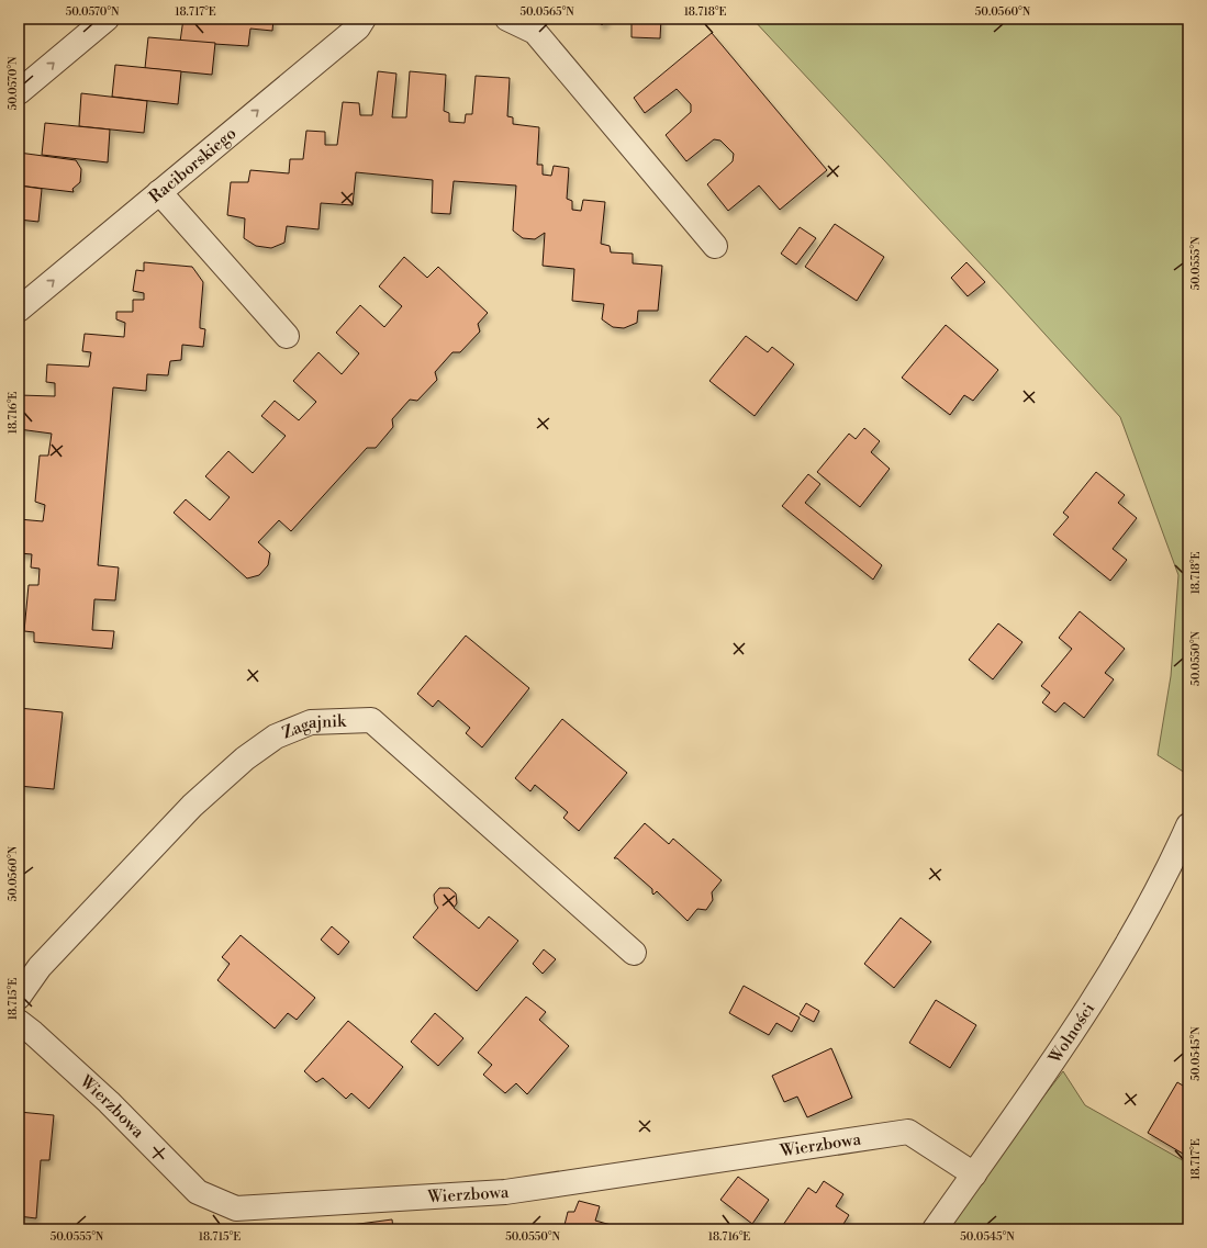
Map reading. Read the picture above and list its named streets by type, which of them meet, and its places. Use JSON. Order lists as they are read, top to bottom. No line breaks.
{"streets":{"street":["Raciborskiego","Zagajnik","Wolności","Wierzbowa"]},"crossings":[["Wolności","Wierzbowa"]],"one_way":["Raciborskiego"],"coordinates":["50.0570°N","18.717°E","50.0565°N","18.718°E","50.0560°N","50.0555°N","18.716°E","50.0550°N","18.715°E","50.0545°N"]}
